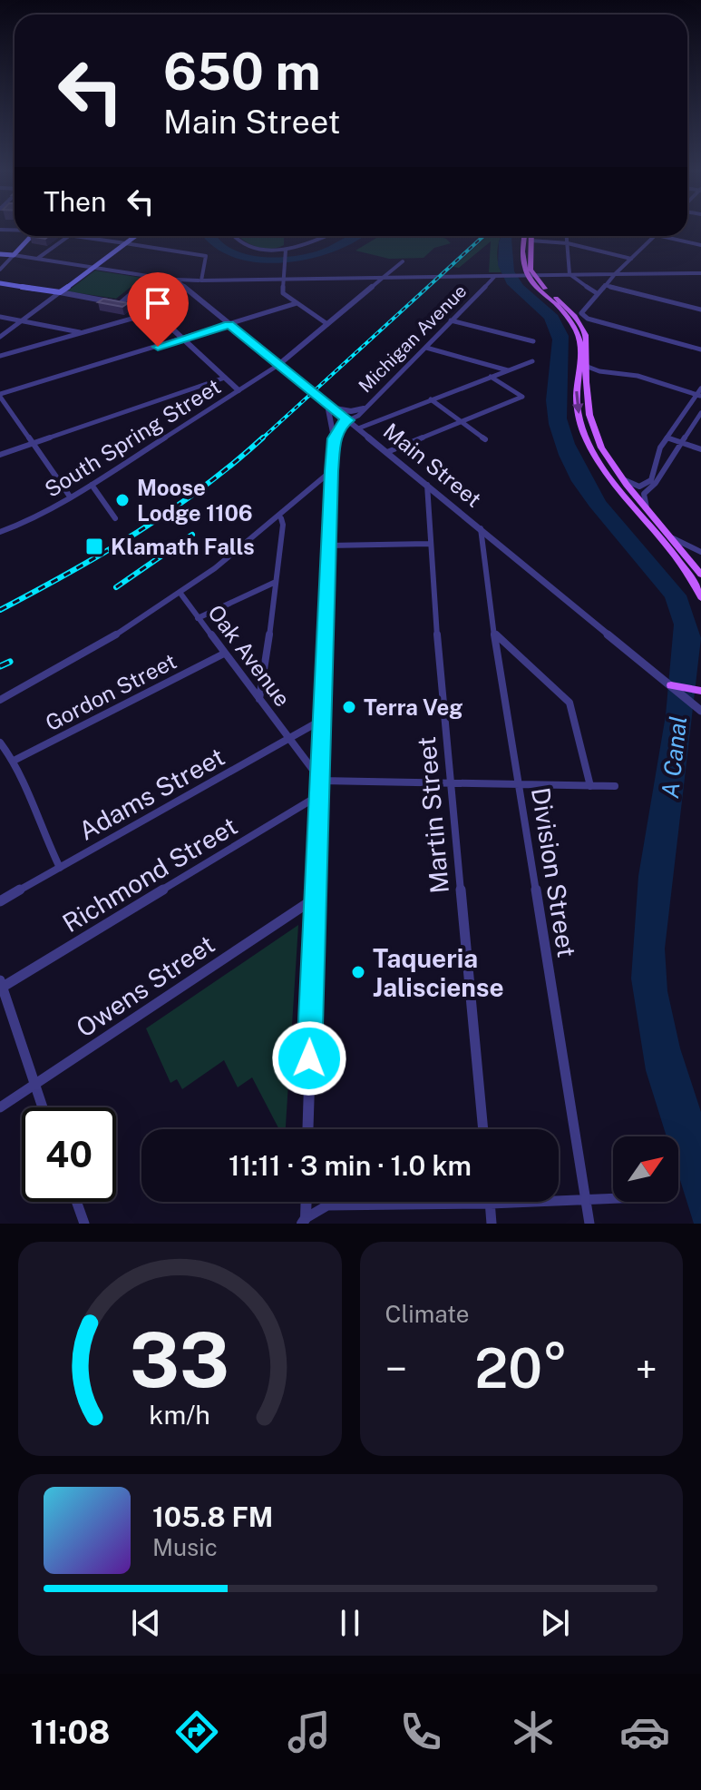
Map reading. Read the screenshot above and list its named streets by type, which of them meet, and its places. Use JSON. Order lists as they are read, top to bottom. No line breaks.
{"streets":{"street":["Michigan Avenue","South Spring Street","Main Street","Oak Avenue","Gordon Street","Adams Street","Martin Street","Division Street","Richmond Street","Owens Street"]},"crossings":[["Michigan Avenue","Main Street"],["South Spring Street","Main Street"],["Main Street","Martin Street"],["Main Street","Division Street"],["Oak Avenue","Gordon Street"],["Oak Avenue","Adams Street"]],"water":["A Canal"],"places":{"other":["Moose Lodge 1106","Terra Veg","Taqueria Jalisciense"],"transit":["Klamath Falls"]},"north":"top right","page":{"turn":["650 m","Main Street"],"then":"Then","limit":"40","trip":"11:11 · 3 min · 1.0 km","tile":"Climate","heat":["−","20°","+"],"song":["105.8 FM","Music"],"tabs":"11:08","gauge":["33","km/h"]}}
